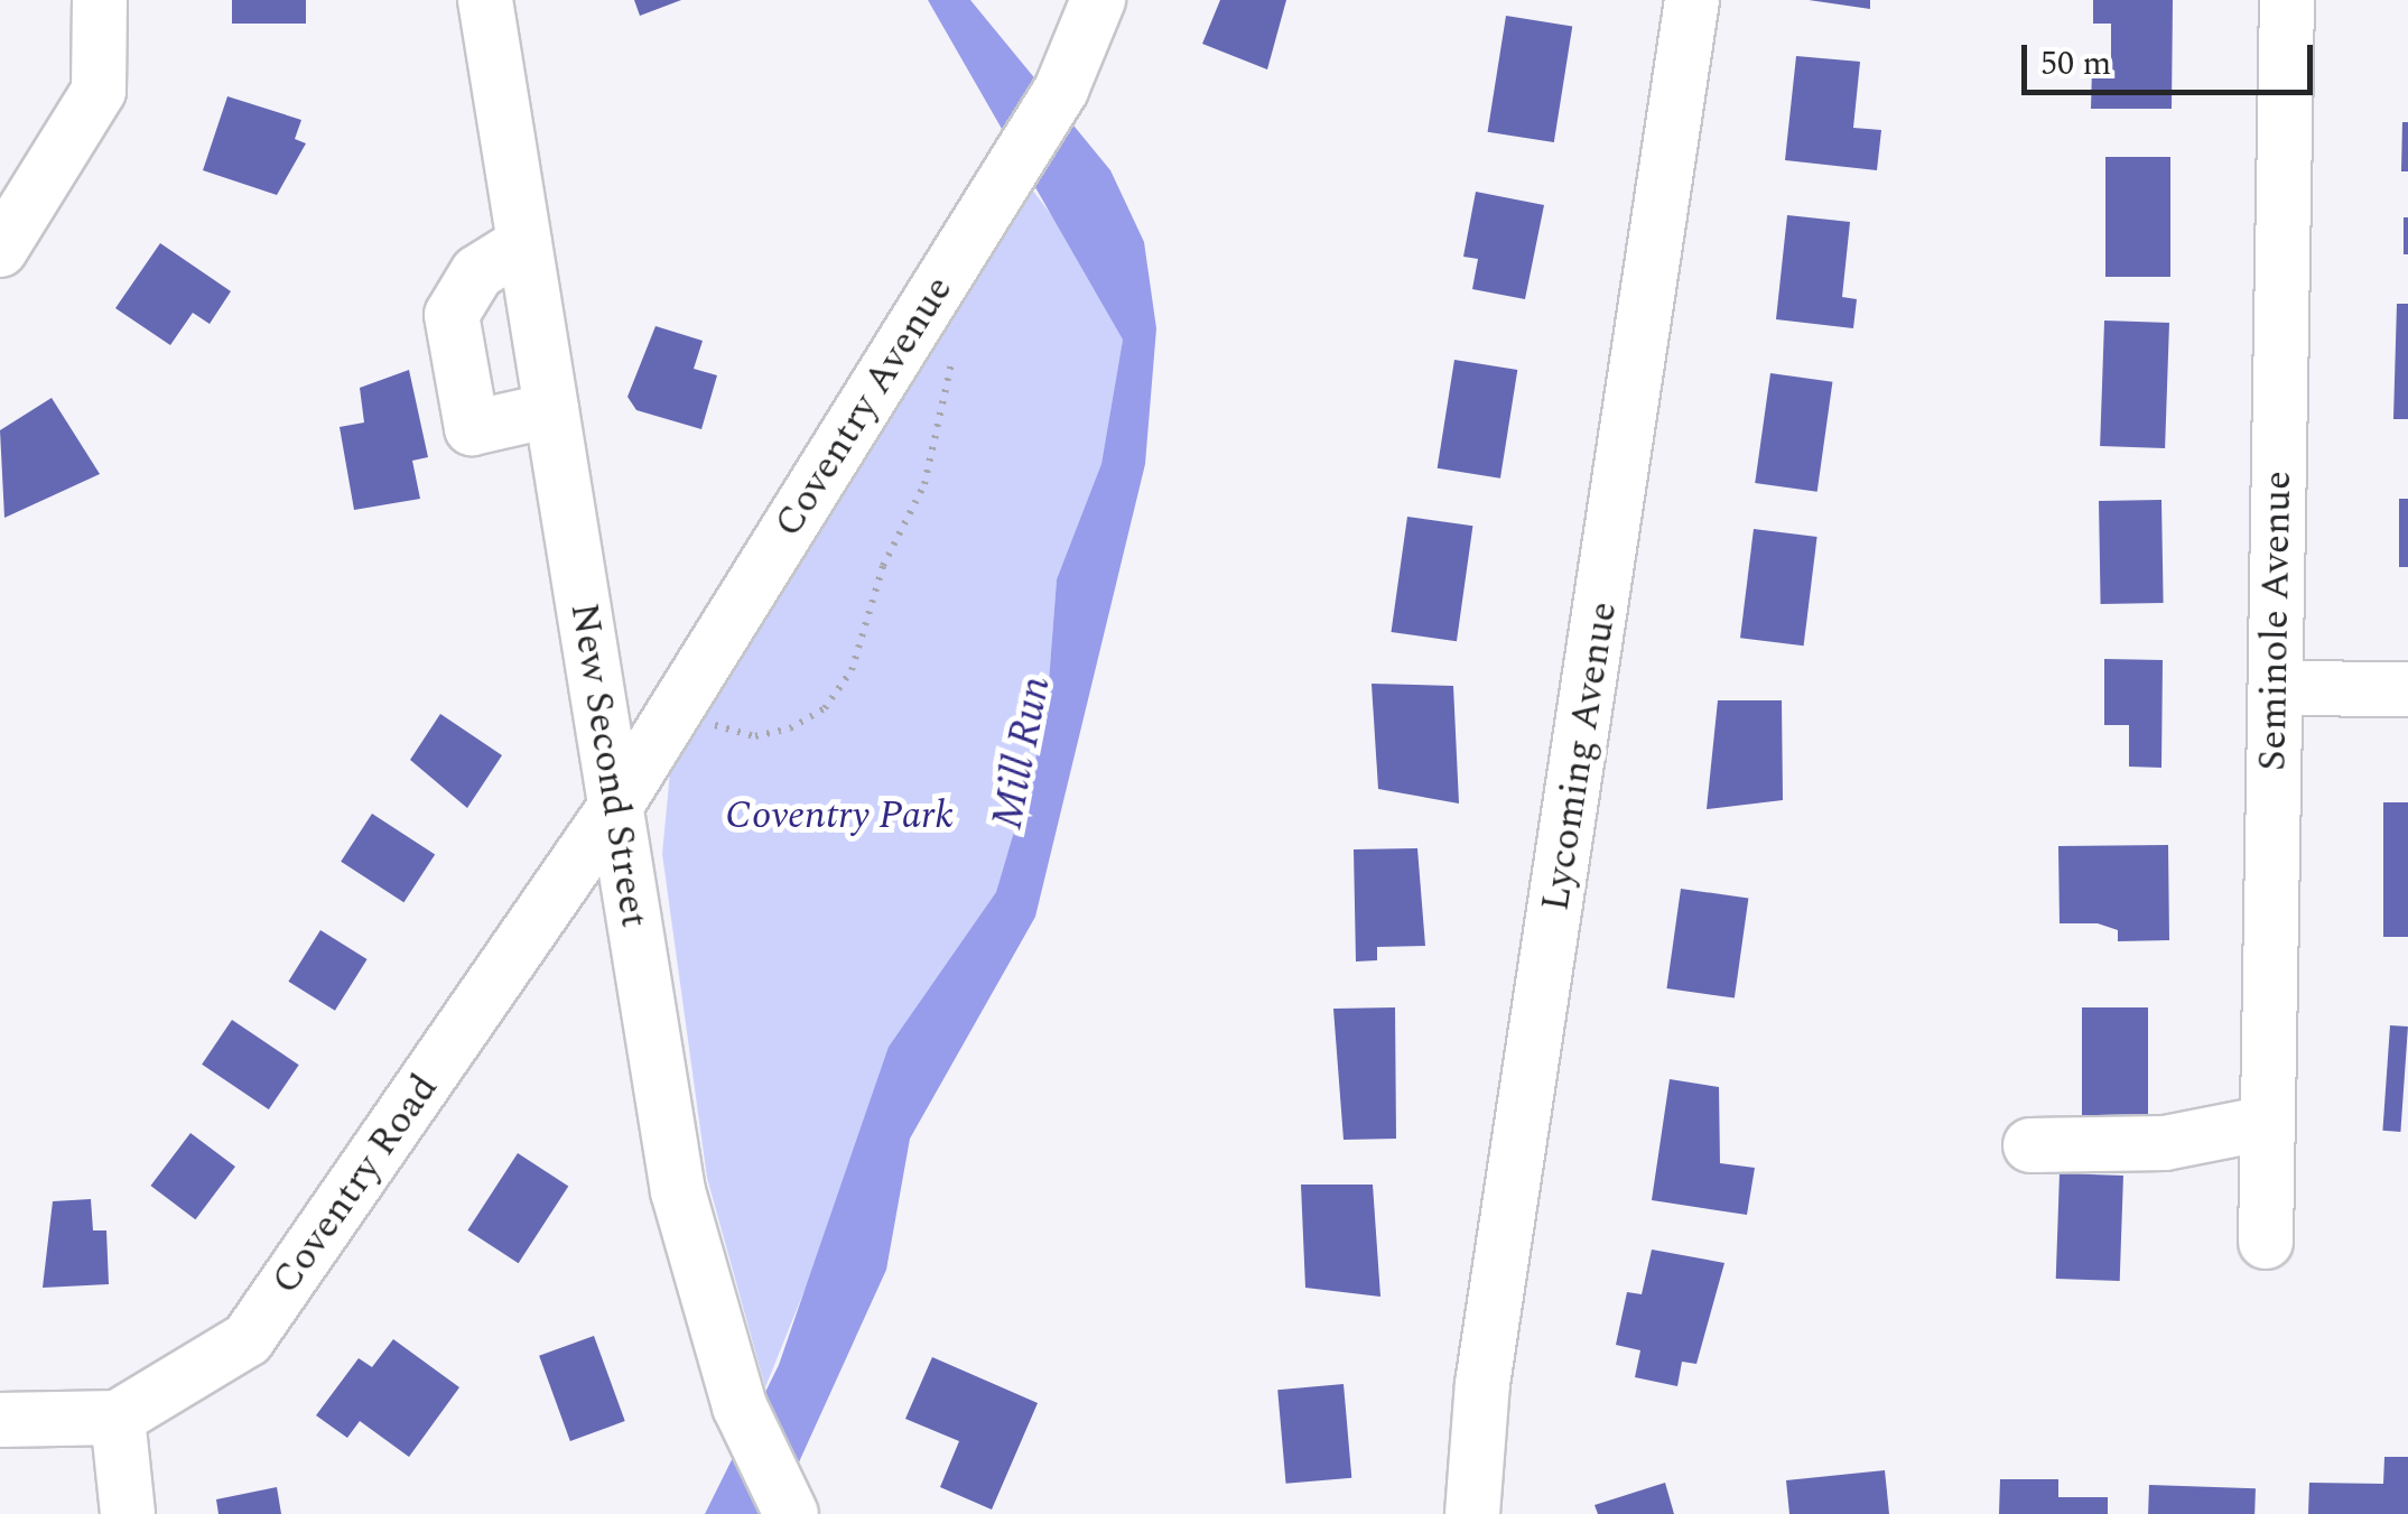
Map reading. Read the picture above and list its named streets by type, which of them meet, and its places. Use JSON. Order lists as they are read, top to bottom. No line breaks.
{"streets":{"street":["Coventry Avenue","Seminole Avenue","Lycoming Avenue","New Second Street","Coventry Road"]},"crossings":[["Coventry Avenue","New Second Street"],["Coventry Avenue","Coventry Road"],["New Second Street","Coventry Road"]],"water":["Mill Run"],"parks":["Coventry Park"],"scale_bar":"50 m"}
